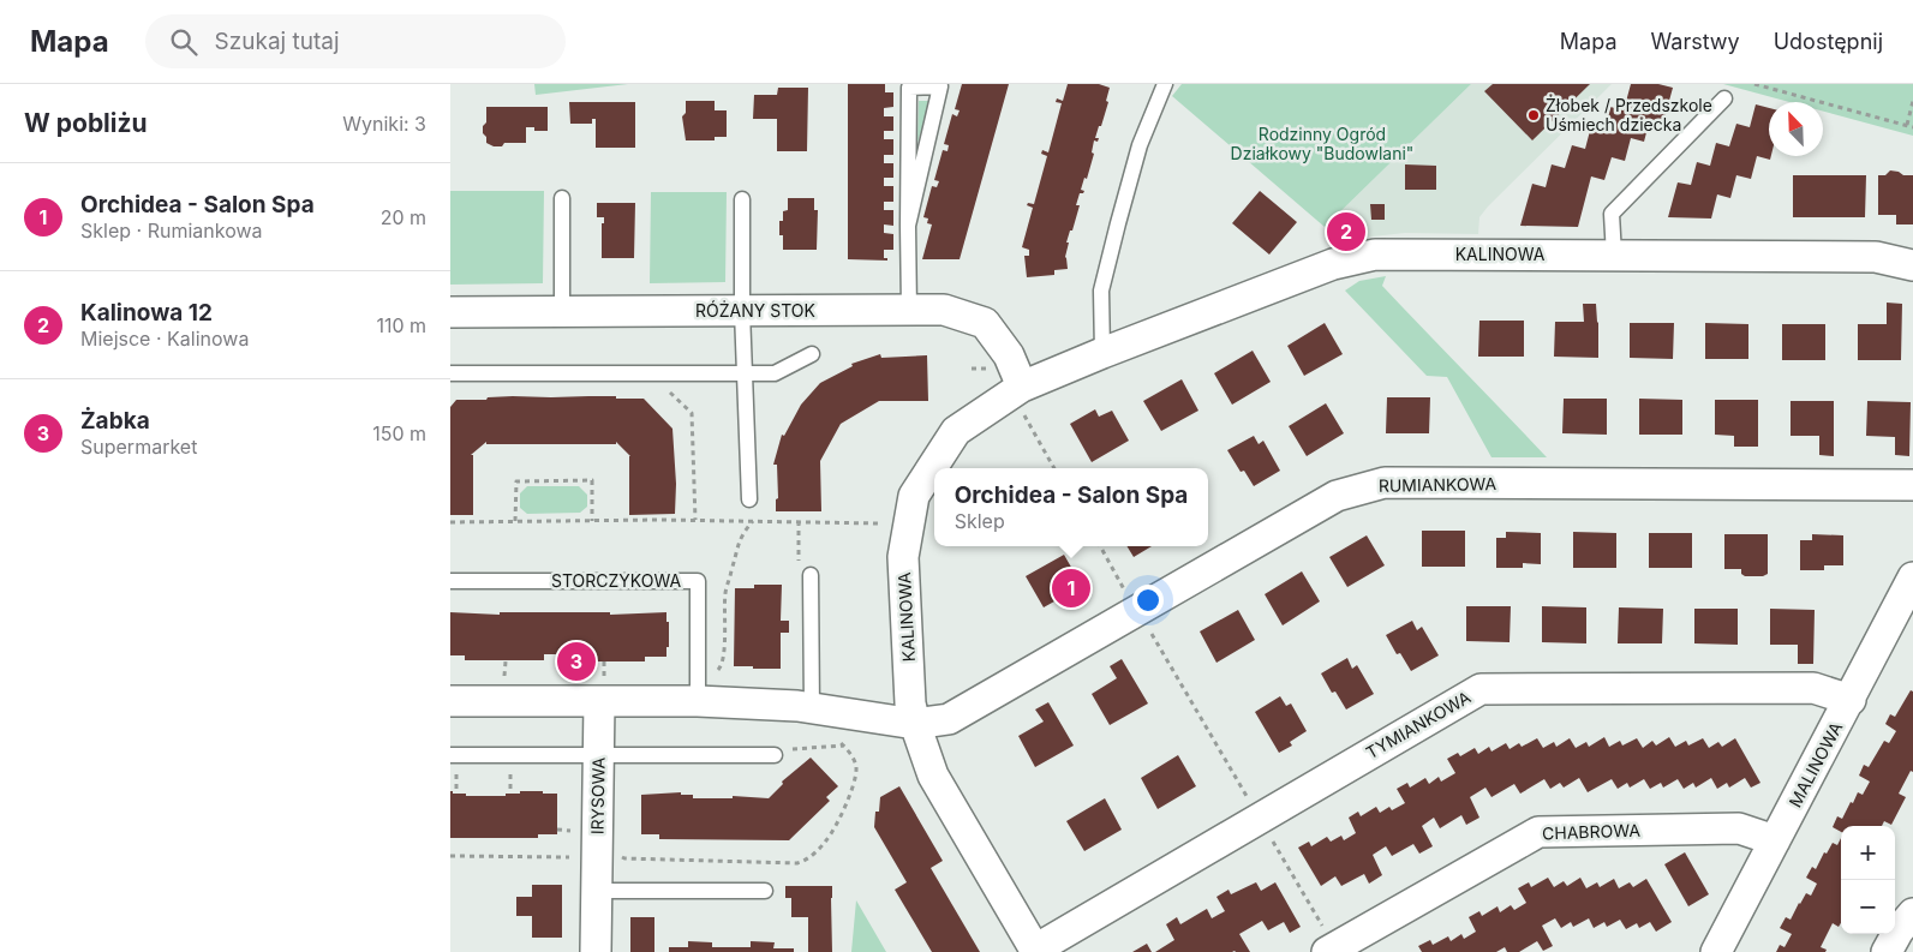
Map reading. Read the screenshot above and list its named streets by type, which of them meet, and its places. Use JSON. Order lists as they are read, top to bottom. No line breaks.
{"streets":{"street":["KALINOWA","RÓŻANY STOK","RUMIANKOWA","TYMIANKOWA","MALINOWA","IRYSOWA","CHABROWA"],"lane":["STORCZYKOWA"]},"crossings":[["KALINOWA","RÓŻANY STOK"],["KALINOWA","RUMIANKOWA"],["KALINOWA","TYMIANKOWA"],["TYMIANKOWA","MALINOWA"],["MALINOWA","CHABROWA"]],"parks":["Rodzinny Ogród Działkowy \"Budowlani\""],"places":["Żłobek / Przedszkole Uśmiech dziecka"],"north":"top left","page":{"header":"Mapa","search":"Szukaj tutaj","nav":["Mapa","Warstwy","Udostępnij"],"heading":["W pobliżu","Wyniki: 3"],"list":[{"mark":"1","name":"Orchidea - Salon Spa","note":"Sklep · Rumiankowa","value":"20 m"},{"mark":"2","name":"Kalinowa 12","note":"Miejsce · Kalinowa","value":"110 m"},{"mark":"3","name":"Żabka","note":"Supermarket","value":"150 m"}],"pins":["2","1","3"],"popup":["Orchidea - Salon Spa","Sklep"],"map_buttons":["+","−"]}}
